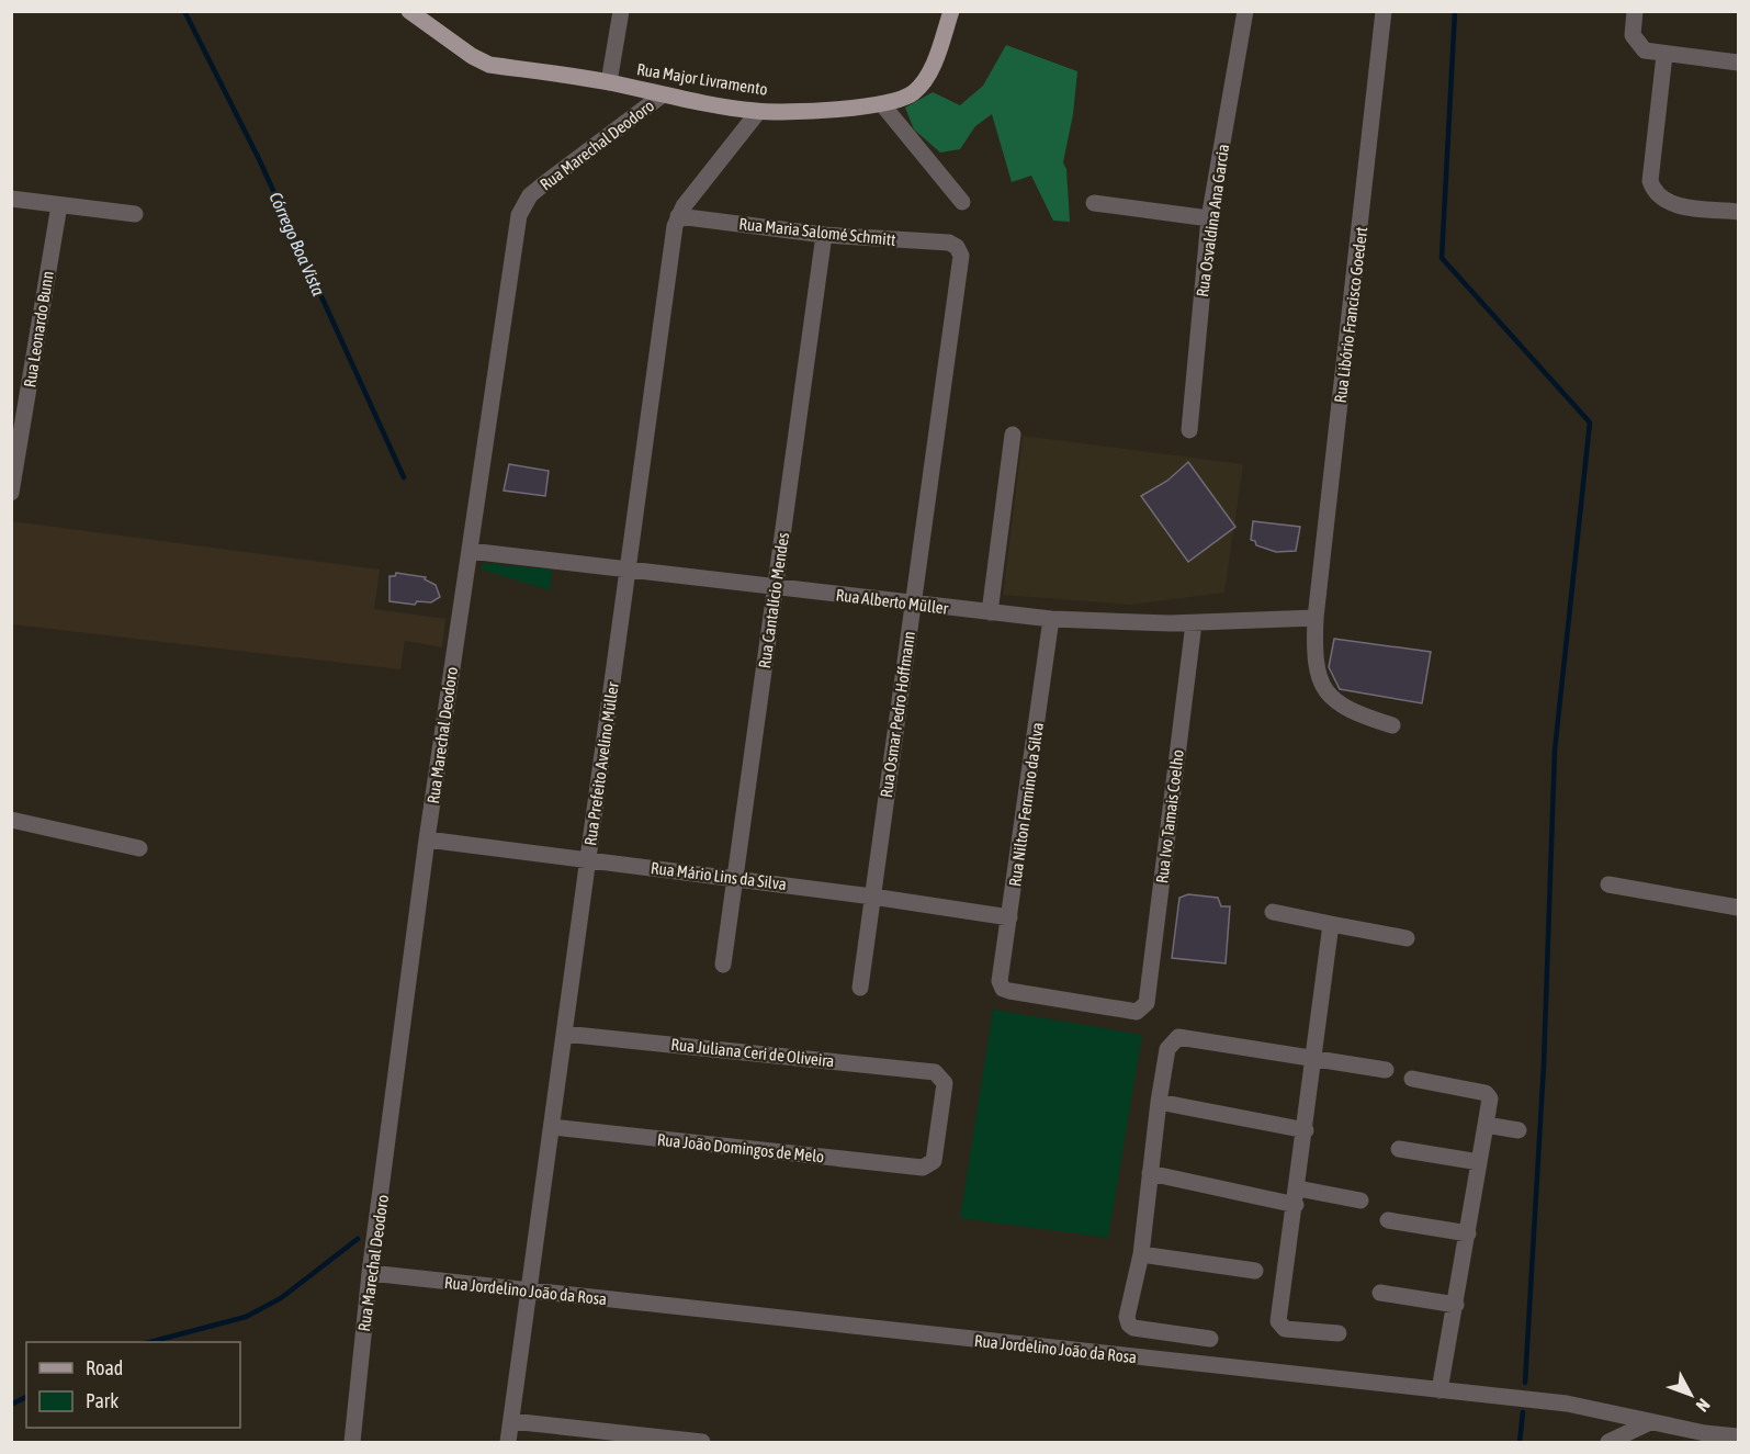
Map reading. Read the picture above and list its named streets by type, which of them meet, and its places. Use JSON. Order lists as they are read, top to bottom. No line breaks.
{"streets":{"main road":["Rua Major Livramento"],"street":["Rua Marechal Deodoro","Rua Osvaldina Ana Garcia","Rua Maria Salomé Schmitt","Rua Libório Francisco Goedert","Rua Leonardo Bunn","Rua Cantalício Mendes","Rua Alberto Müller","Rua Osmar Pedro Hoffmann","Rua Prefeito Avelino Müller","Rua Nilton Fermino da Silva","Rua Ivo Tamais Coelho","Rua Mário Lins da Silva","Rua Juliana Ceri de Oliveira","Rua João Domingos de Melo","Rua Jordelino João da Rosa"]},"crossings":[["Rua Major Livramento","Rua Marechal Deodoro"],["Rua Major Livramento","Rua Prefeito Avelino Müller"],["Rua Marechal Deodoro","Rua Alberto Müller"],["Rua Marechal Deodoro","Rua Mário Lins da Silva"],["Rua Marechal Deodoro","Rua Jordelino João da Rosa"],["Rua Maria Salomé Schmitt","Rua Cantalício Mendes"],["Rua Maria Salomé Schmitt","Rua Osmar Pedro Hoffmann"],["Rua Maria Salomé Schmitt","Rua Prefeito Avelino Müller"],["Rua Libório Francisco Goedert","Rua Alberto Müller"],["Rua Cantalício Mendes","Rua Alberto Müller"],["Rua Cantalício Mendes","Rua Mário Lins da Silva"],["Rua Alberto Müller","Rua Osmar Pedro Hoffmann"],["Rua Alberto Müller","Rua Prefeito Avelino Müller"],["Rua Alberto Müller","Rua Nilton Fermino da Silva"],["Rua Alberto Müller","Rua Ivo Tamais Coelho"],["Rua Osmar Pedro Hoffmann","Rua Mário Lins da Silva"],["Rua Prefeito Avelino Müller","Rua Mário Lins da Silva"],["Rua Prefeito Avelino Müller","Rua Juliana Ceri de Oliveira"],["Rua Prefeito Avelino Müller","Rua João Domingos de Melo"],["Rua Prefeito Avelino Müller","Rua Jordelino João da Rosa"],["Rua Nilton Fermino da Silva","Rua Ivo Tamais Coelho"],["Rua Nilton Fermino da Silva","Rua Mário Lins da Silva"],["Rua Juliana Ceri de Oliveira","Rua João Domingos de Melo"]],"water":["Córrego Boa Vista"],"legend":["Road","Park"],"north":"bottom right"}
